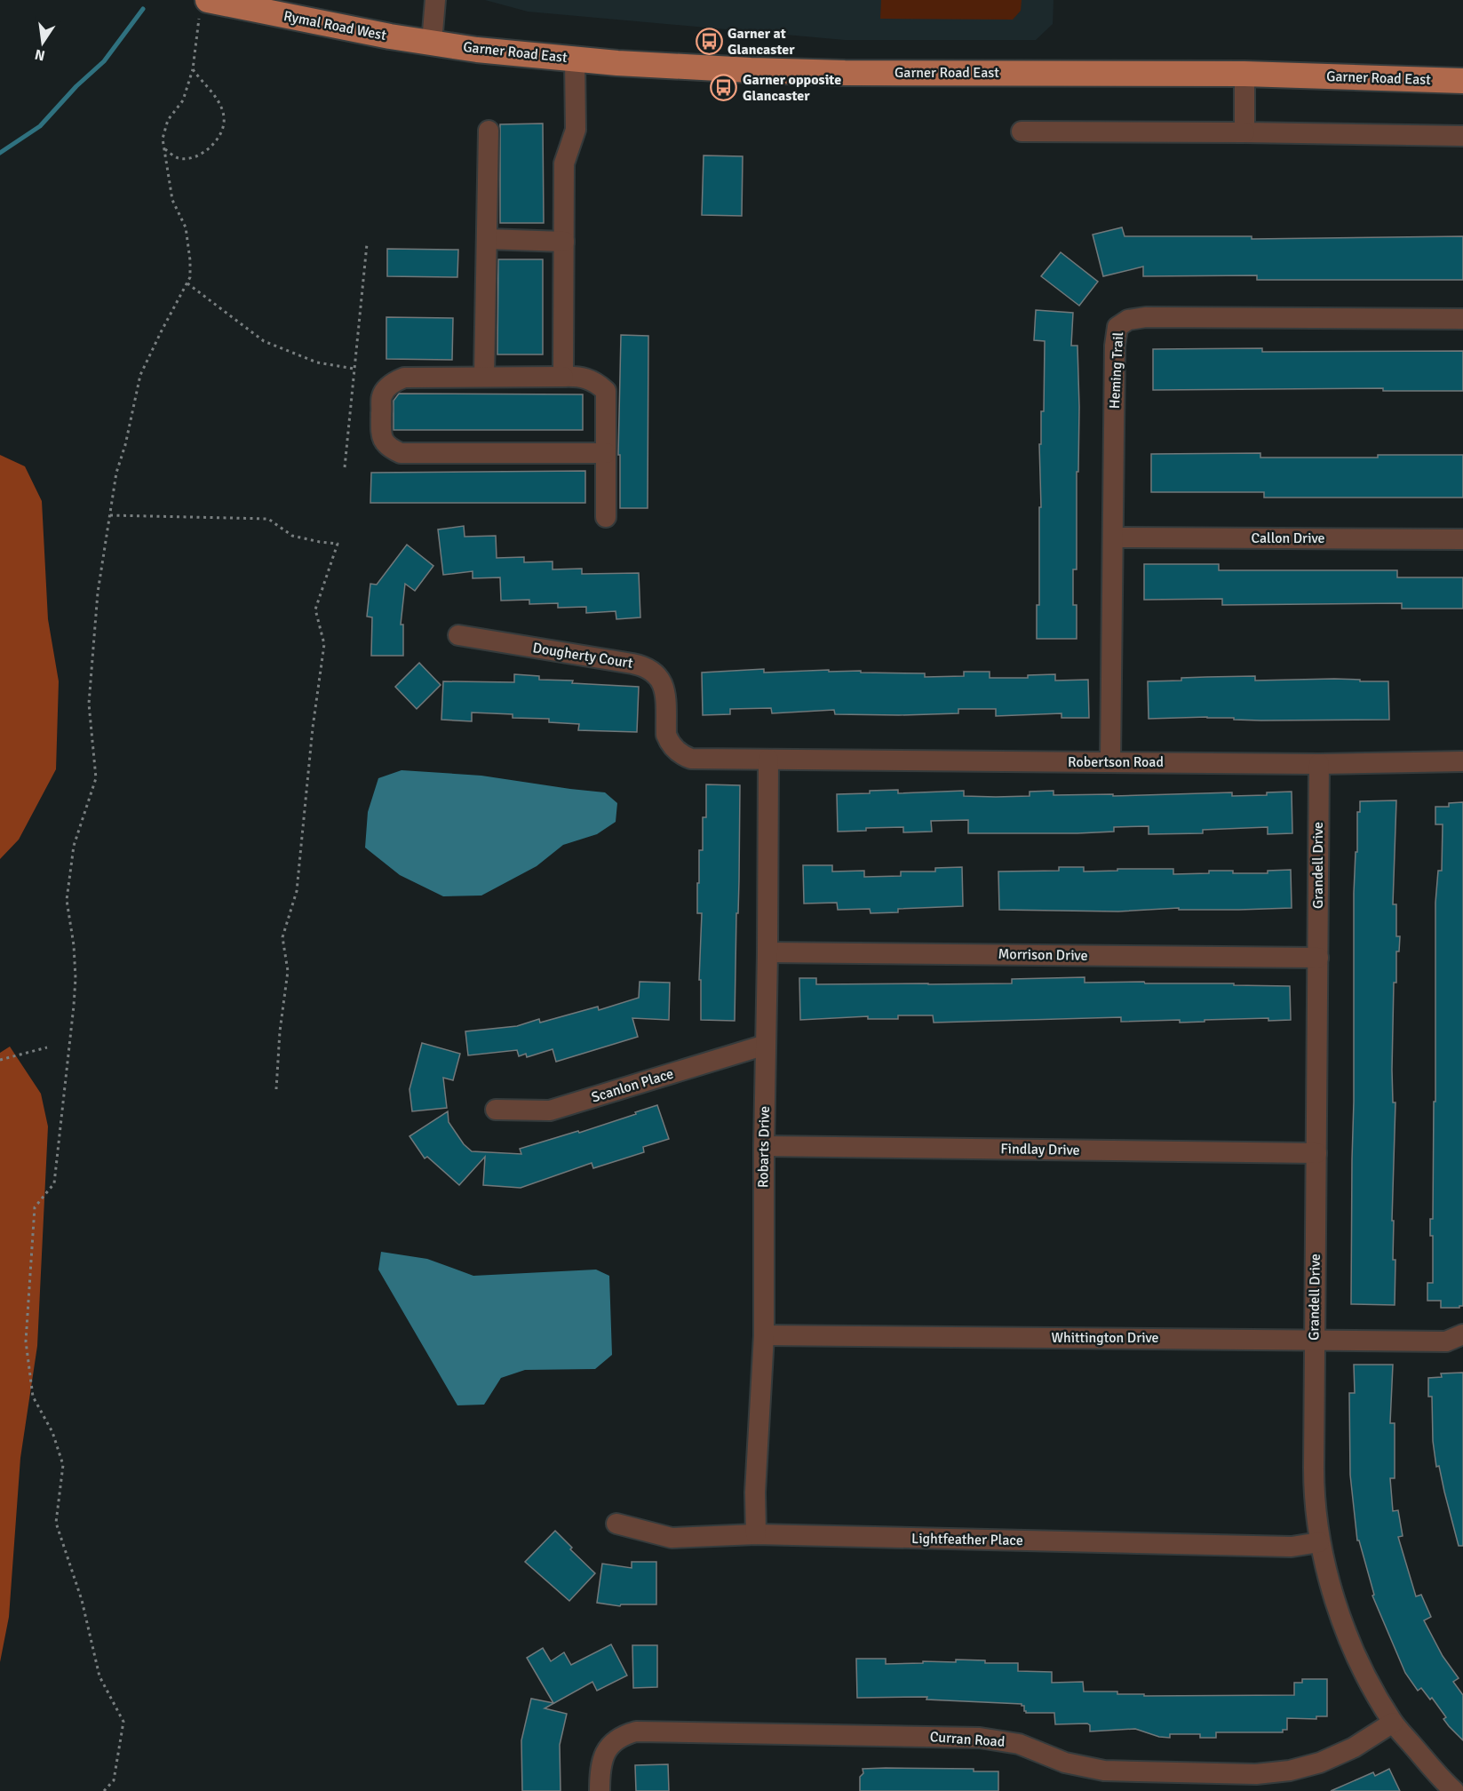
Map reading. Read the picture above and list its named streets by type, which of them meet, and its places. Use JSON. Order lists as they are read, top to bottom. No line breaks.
{"streets":{"main road":["Rymal Road West","Garner Road East"],"street":["Heming Trail","Callon Drive","Dougherty Court","Robertson Road","Grandell Drive","Morrison Drive","Scanlon Place","Robarts Drive","Findlay Drive","Whittington Drive","Lightfeather Place","Curran Road"]},"crossings":[["Rymal Road West","Garner Road East"],["Heming Trail","Callon Drive"],["Heming Trail","Robertson Road"],["Dougherty Court","Robertson Road"],["Dougherty Court","Robarts Drive"],["Robertson Road","Grandell Drive"],["Robertson Road","Robarts Drive"],["Grandell Drive","Morrison Drive"],["Grandell Drive","Findlay Drive"],["Grandell Drive","Whittington Drive"],["Grandell Drive","Lightfeather Place"],["Grandell Drive","Curran Road"],["Morrison Drive","Robarts Drive"],["Scanlon Place","Robarts Drive"],["Robarts Drive","Findlay Drive"],["Robarts Drive","Whittington Drive"],["Robarts Drive","Lightfeather Place"]],"places":{"bus stop":["Garner at Glancaster","Garner opposite Glancaster"]},"north":"bottom"}
